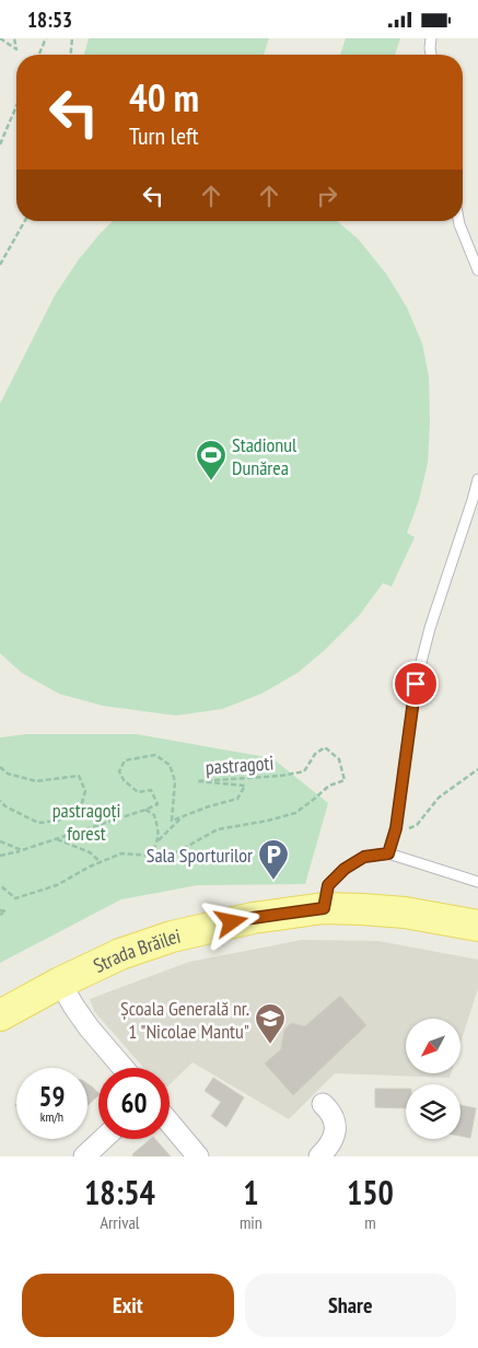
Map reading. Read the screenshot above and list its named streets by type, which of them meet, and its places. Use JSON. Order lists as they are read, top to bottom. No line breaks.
{"streets":{"main road":["Strada Brăilei"],"path":["pastragoti"]},"parks":["pastragoți forest"],"places":{"sports":["Stadionul Dunărea"],"parking":["Sala Sporturilor"],"school or university":["Școala Generală nr. 1 \"Nicolae Mantu\""]},"north":"bottom left","page":{"status":"18:53","turn":["40 m","Turn left"],"speed":"59 km/h","limit":"60","eta":["18:54","Arrival","1","min","150","m"],"buttons":["Exit","Share"]}}
